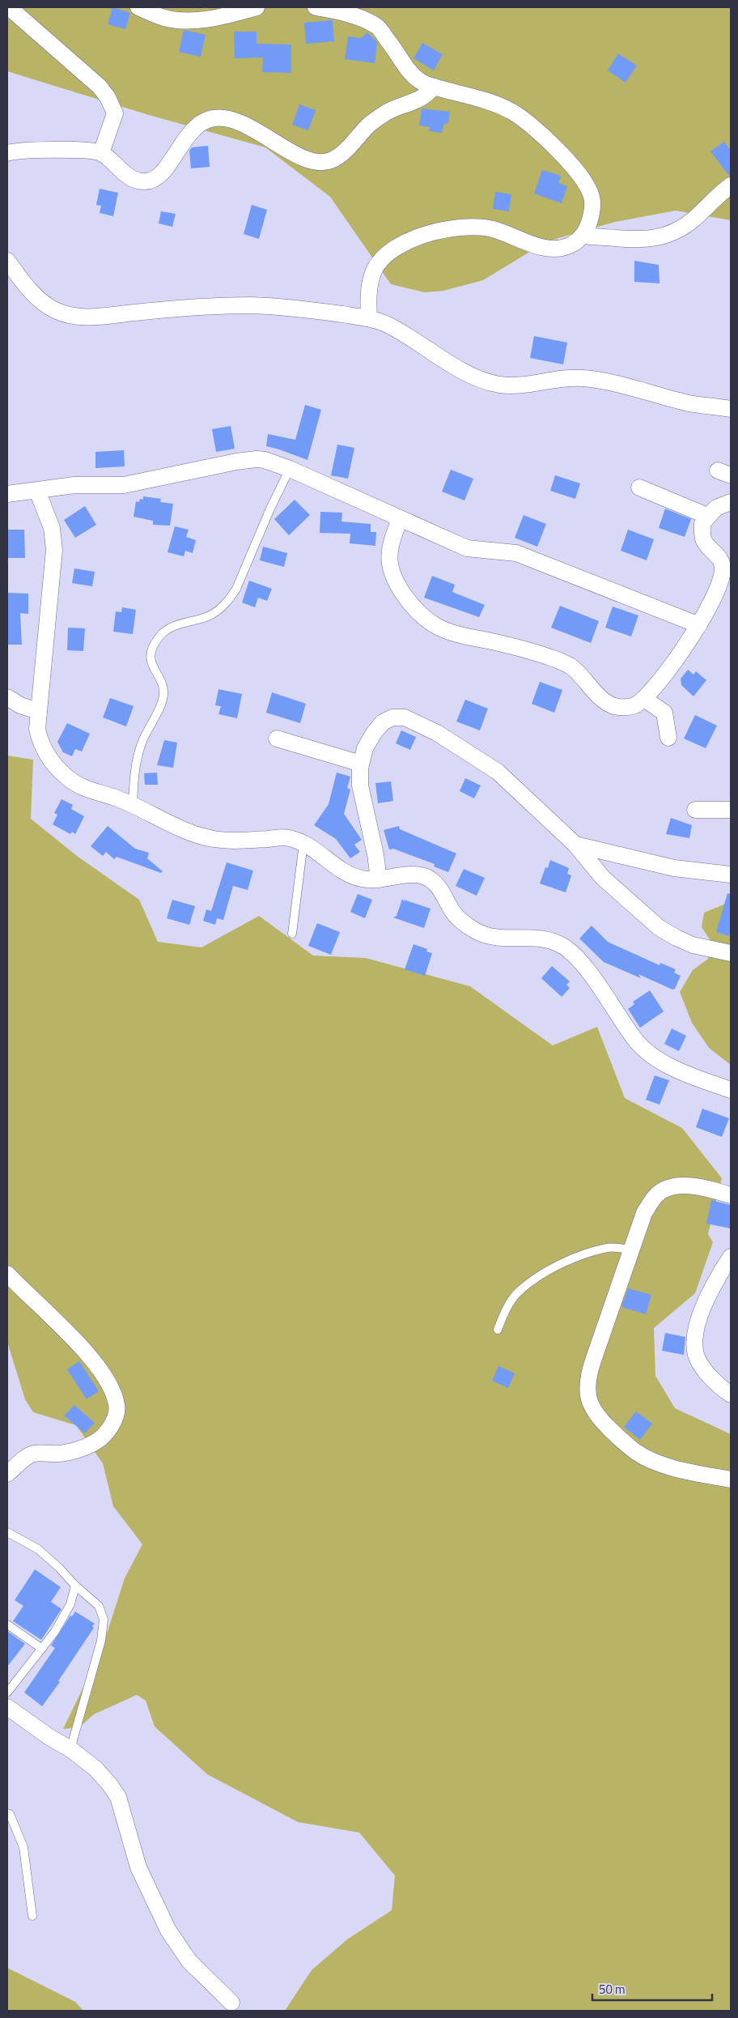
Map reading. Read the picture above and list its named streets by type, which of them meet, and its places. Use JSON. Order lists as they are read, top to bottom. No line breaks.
{"scale_bar":"50 m"}
